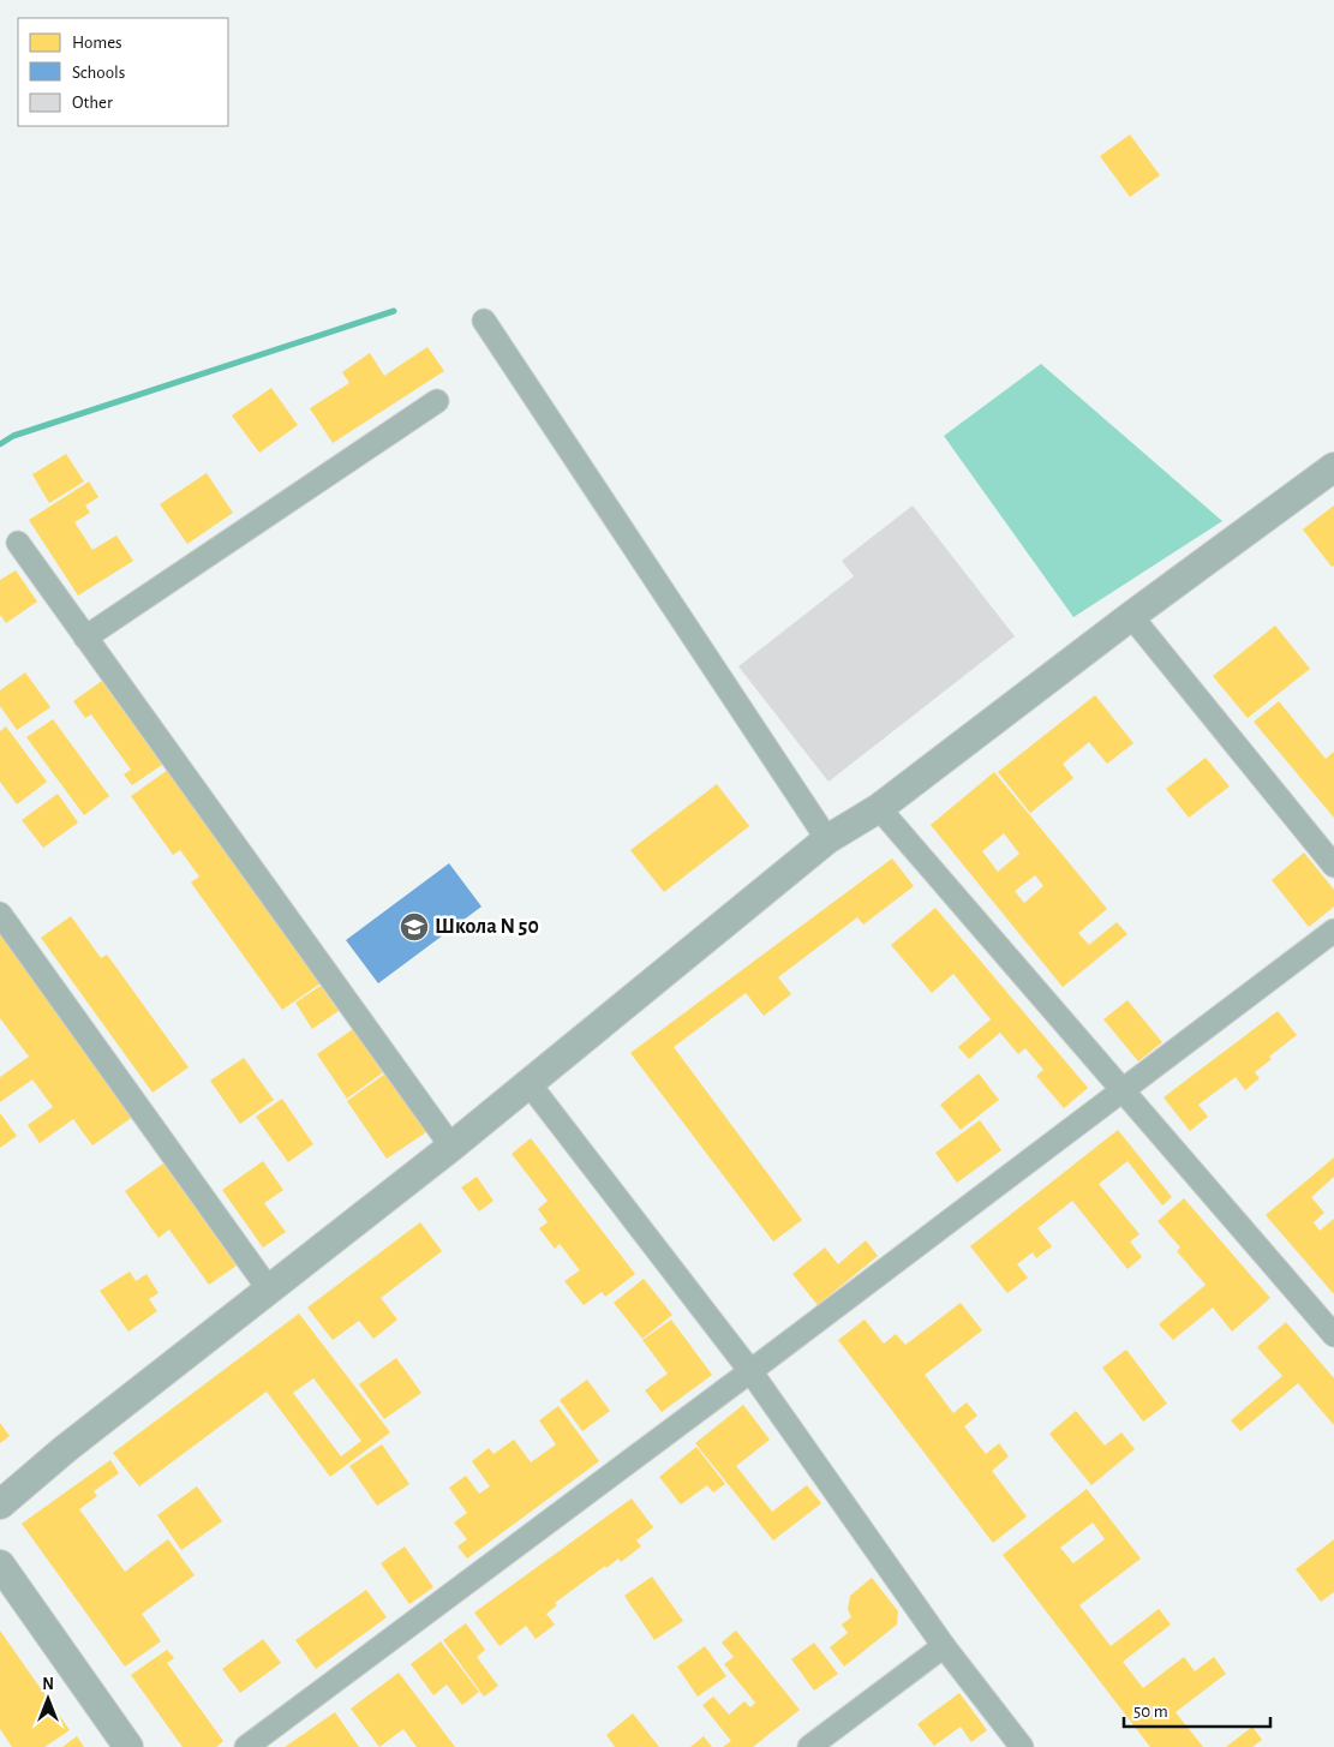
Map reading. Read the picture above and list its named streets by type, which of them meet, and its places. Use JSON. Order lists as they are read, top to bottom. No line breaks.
{"places":{"school or university":["Школа N 50"]},"legend":["Homes","Schools","Other"],"scale_bar":"50 m","north":"top"}
